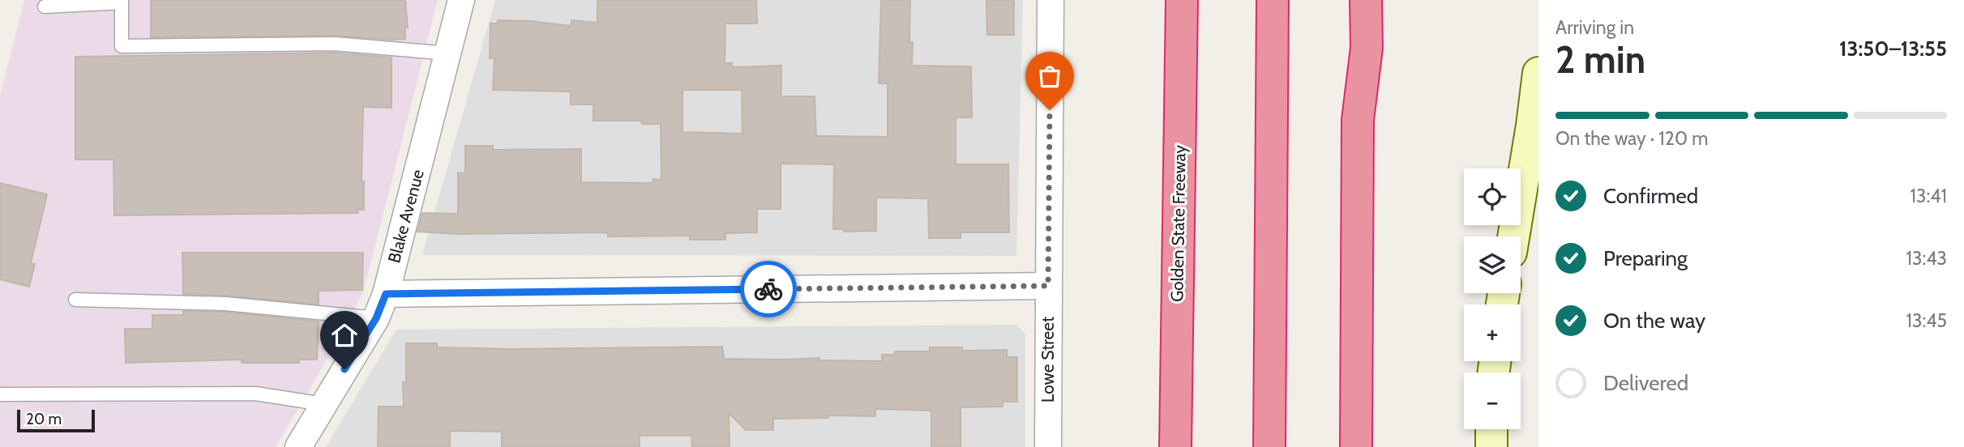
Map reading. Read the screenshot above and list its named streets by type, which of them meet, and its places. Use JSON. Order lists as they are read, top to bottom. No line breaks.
{"streets":{"highway":["Golden State Freeway"],"street":["Blake Avenue","Lowe Street"]},"scale_bar":"20 m","page":{"heading":["2 min","Arriving in","13:50–13:55"],"bar":"On the way · 120 m","list":[["Confirmed","13:41"],["Preparing","13:43"],["On the way","13:45"],"Delivered"],"map_buttons":["+","−"],"scale":"20 m"}}
